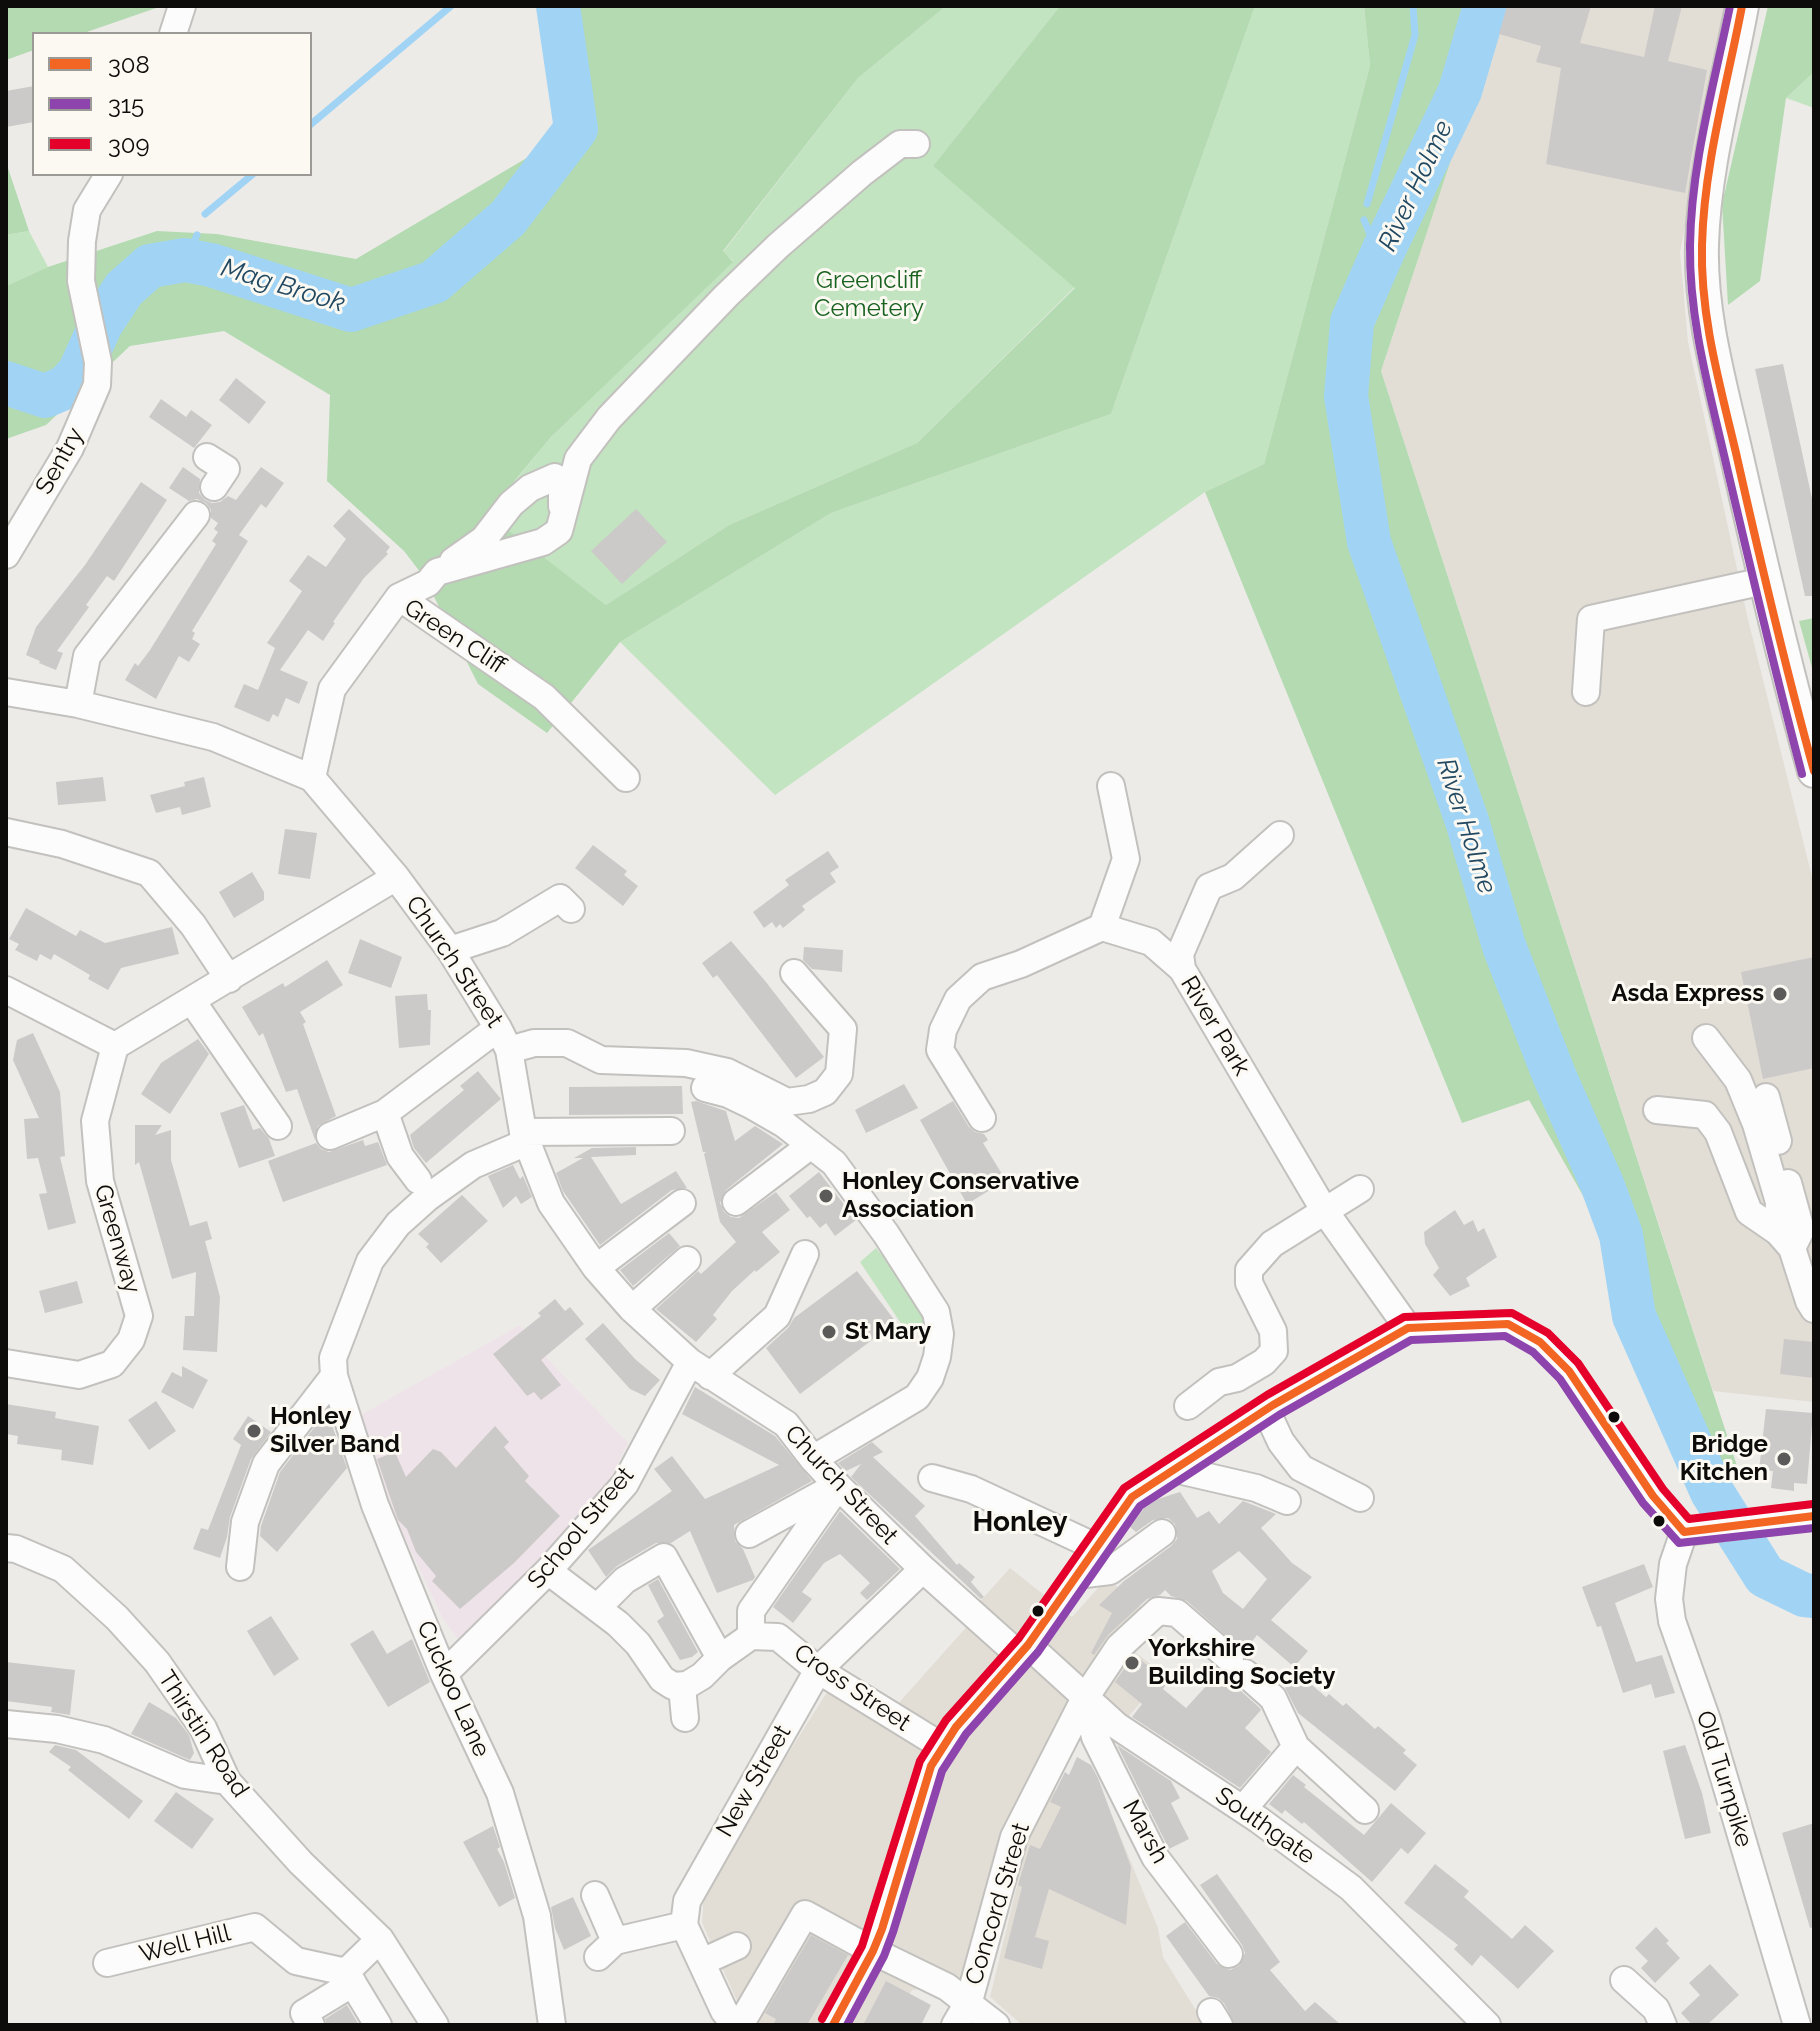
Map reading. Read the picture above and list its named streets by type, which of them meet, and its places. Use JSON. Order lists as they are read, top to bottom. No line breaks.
{"streets":{"street":["Sentry","Green Cliff","Church Street","River Park","Greenway","School Street","Cross Street","Cuckoo Lane","Thirstin Road","Old Turnpike","New Street","Southgate","Marsh","Concord Street","Well Hill"]},"crossings":[["Church Street","School Street"],["Church Street","New Street"],["Church Street","Southgate"],["School Street","Cuckoo Lane"],["Cross Street","New Street"],["Southgate","Marsh"],["Southgate","Concord Street"],["Marsh","Concord Street"]],"districts":["Honley"],"water":["River Holme","Mag Brook"],"parks":["Greencliff Cemetery"],"places":["Asda Express","Honley Conservative Association","St Mary","Honley Silver Band","Bridge Kitchen","Yorkshire Building Society"],"lines":["transit line 308","transit line 315","transit line 309"],"legend":["308","315","309"]}
